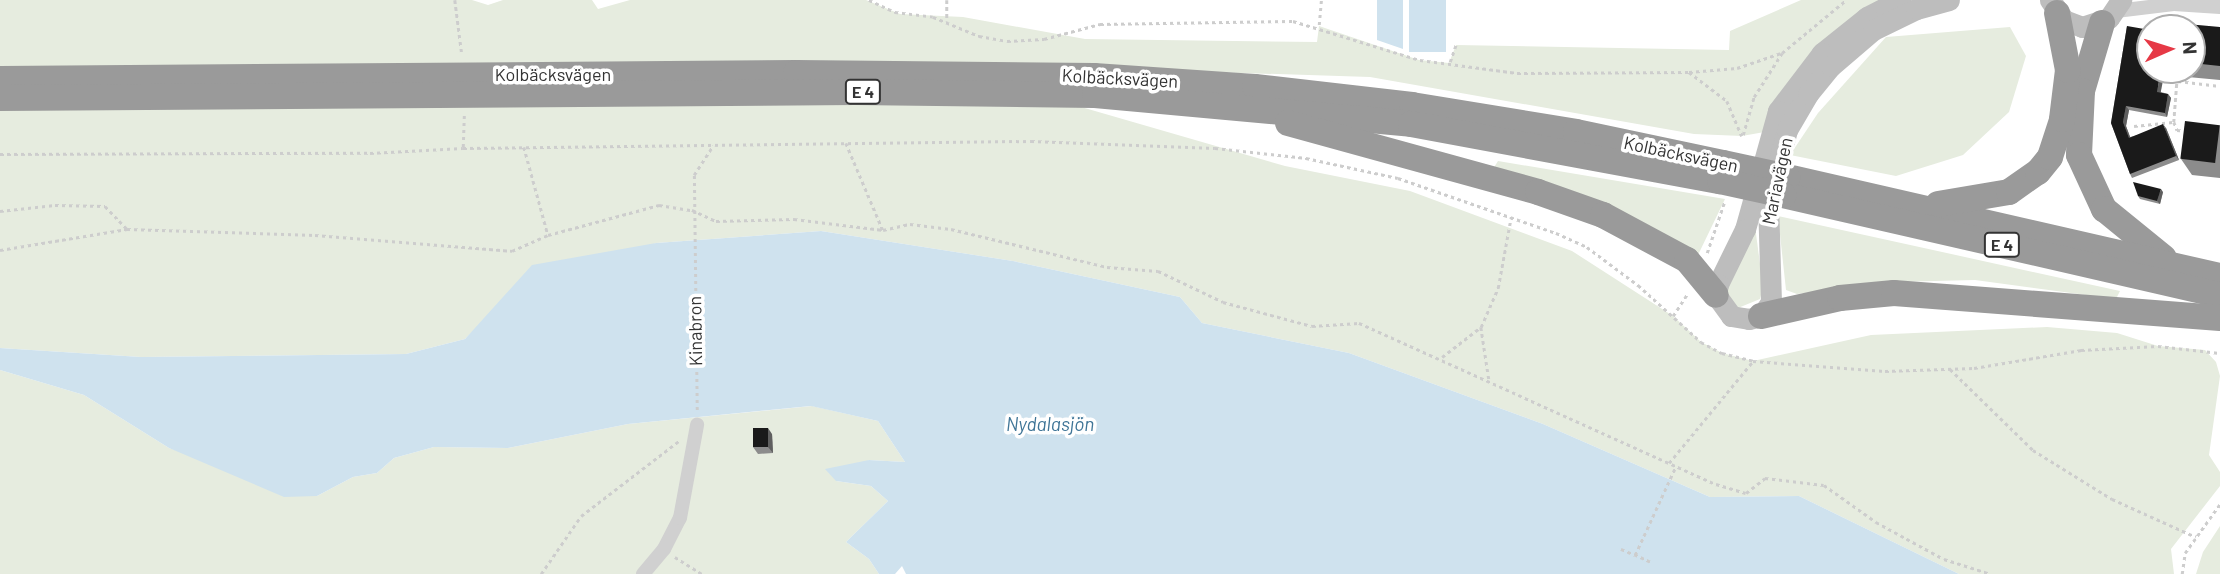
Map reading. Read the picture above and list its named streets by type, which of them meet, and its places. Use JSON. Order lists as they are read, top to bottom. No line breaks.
{"streets":{"highway":["Kolbäcksvägen","E 4"],"street":["Mariavägen"],"path":["Kinabron"]},"water":["Nydalasjön"],"north":"right"}
